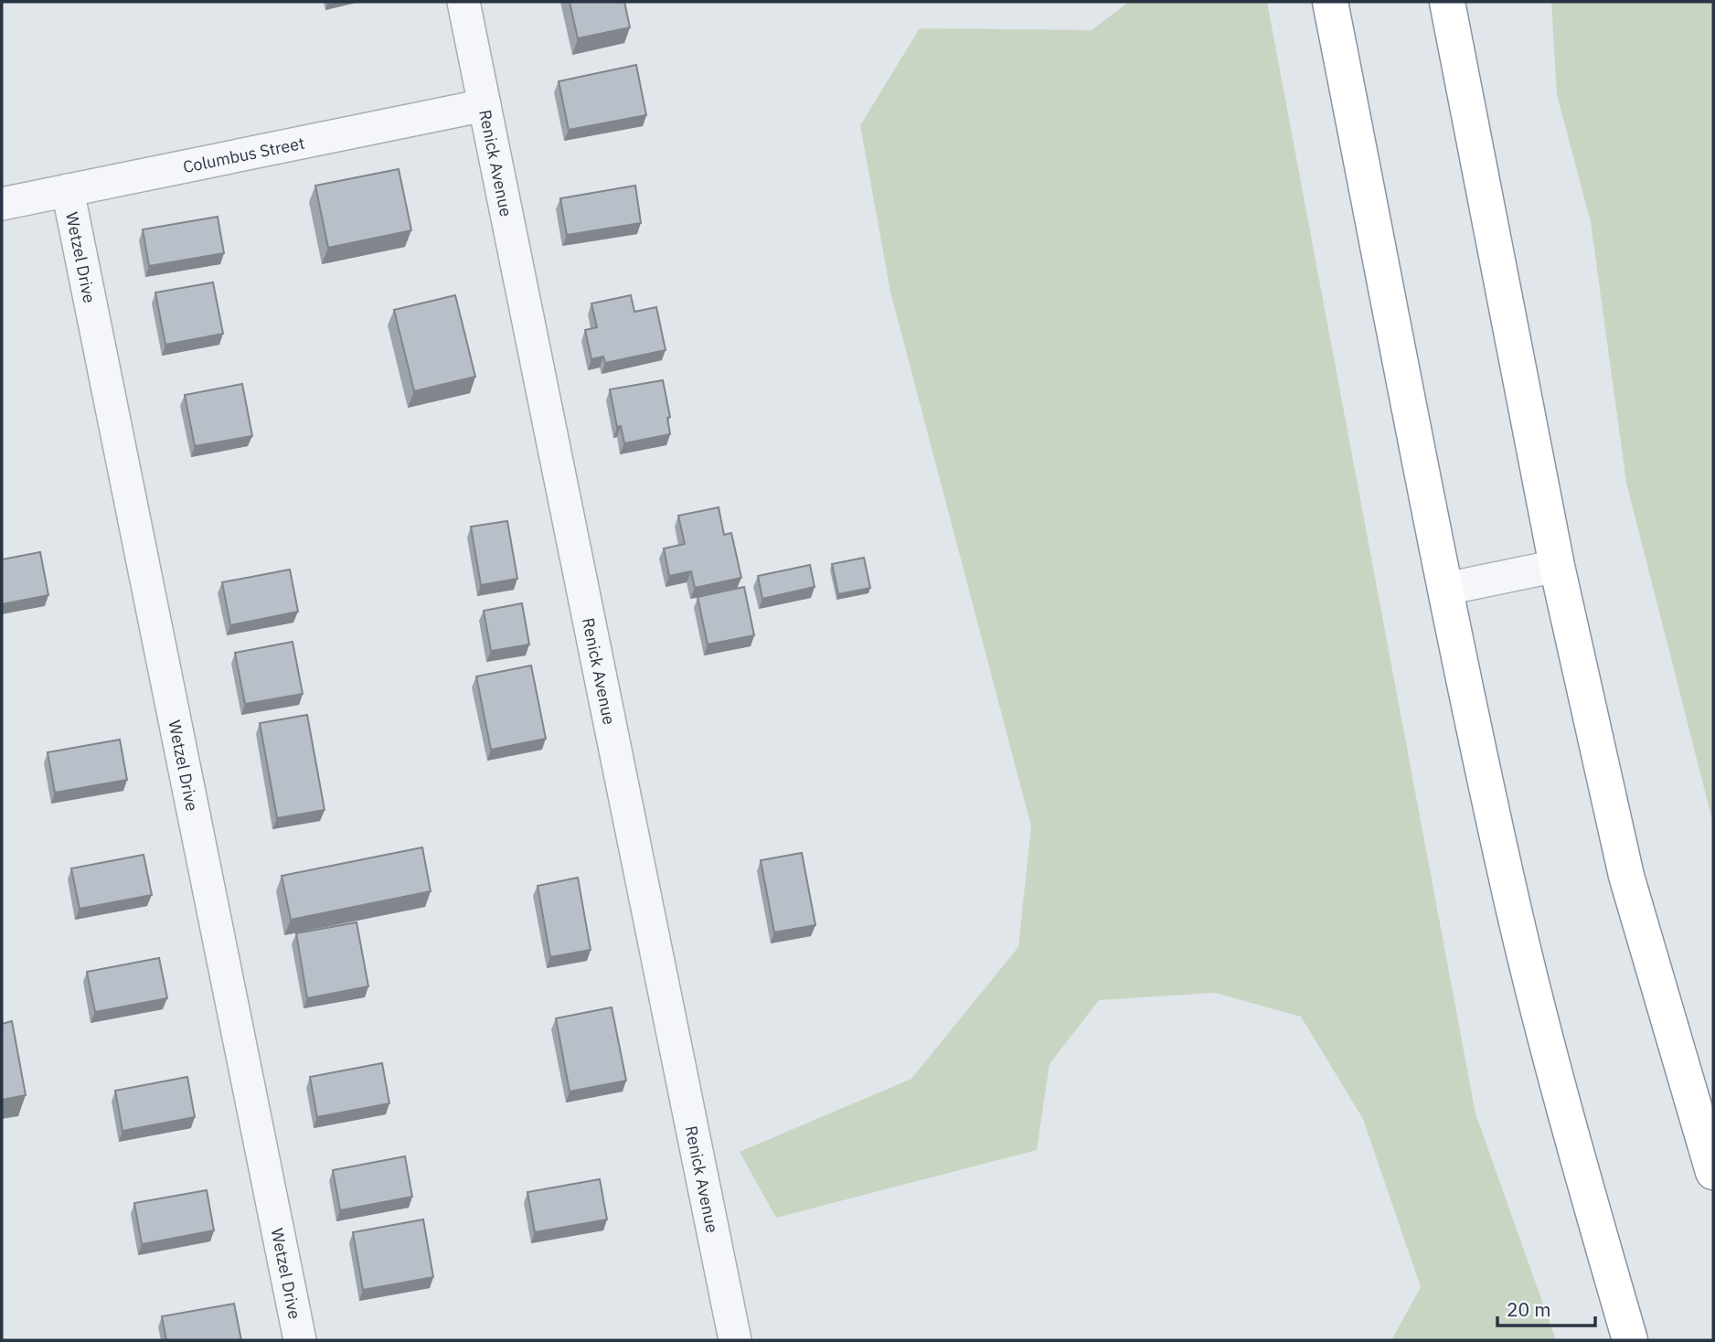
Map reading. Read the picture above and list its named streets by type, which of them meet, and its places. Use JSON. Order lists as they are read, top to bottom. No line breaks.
{"streets":{"street":["Columbus Street","Renick Avenue","Wetzel Drive"]},"crossings":[["Columbus Street","Renick Avenue"],["Columbus Street","Wetzel Drive"]],"scale_bar":"20 m"}
